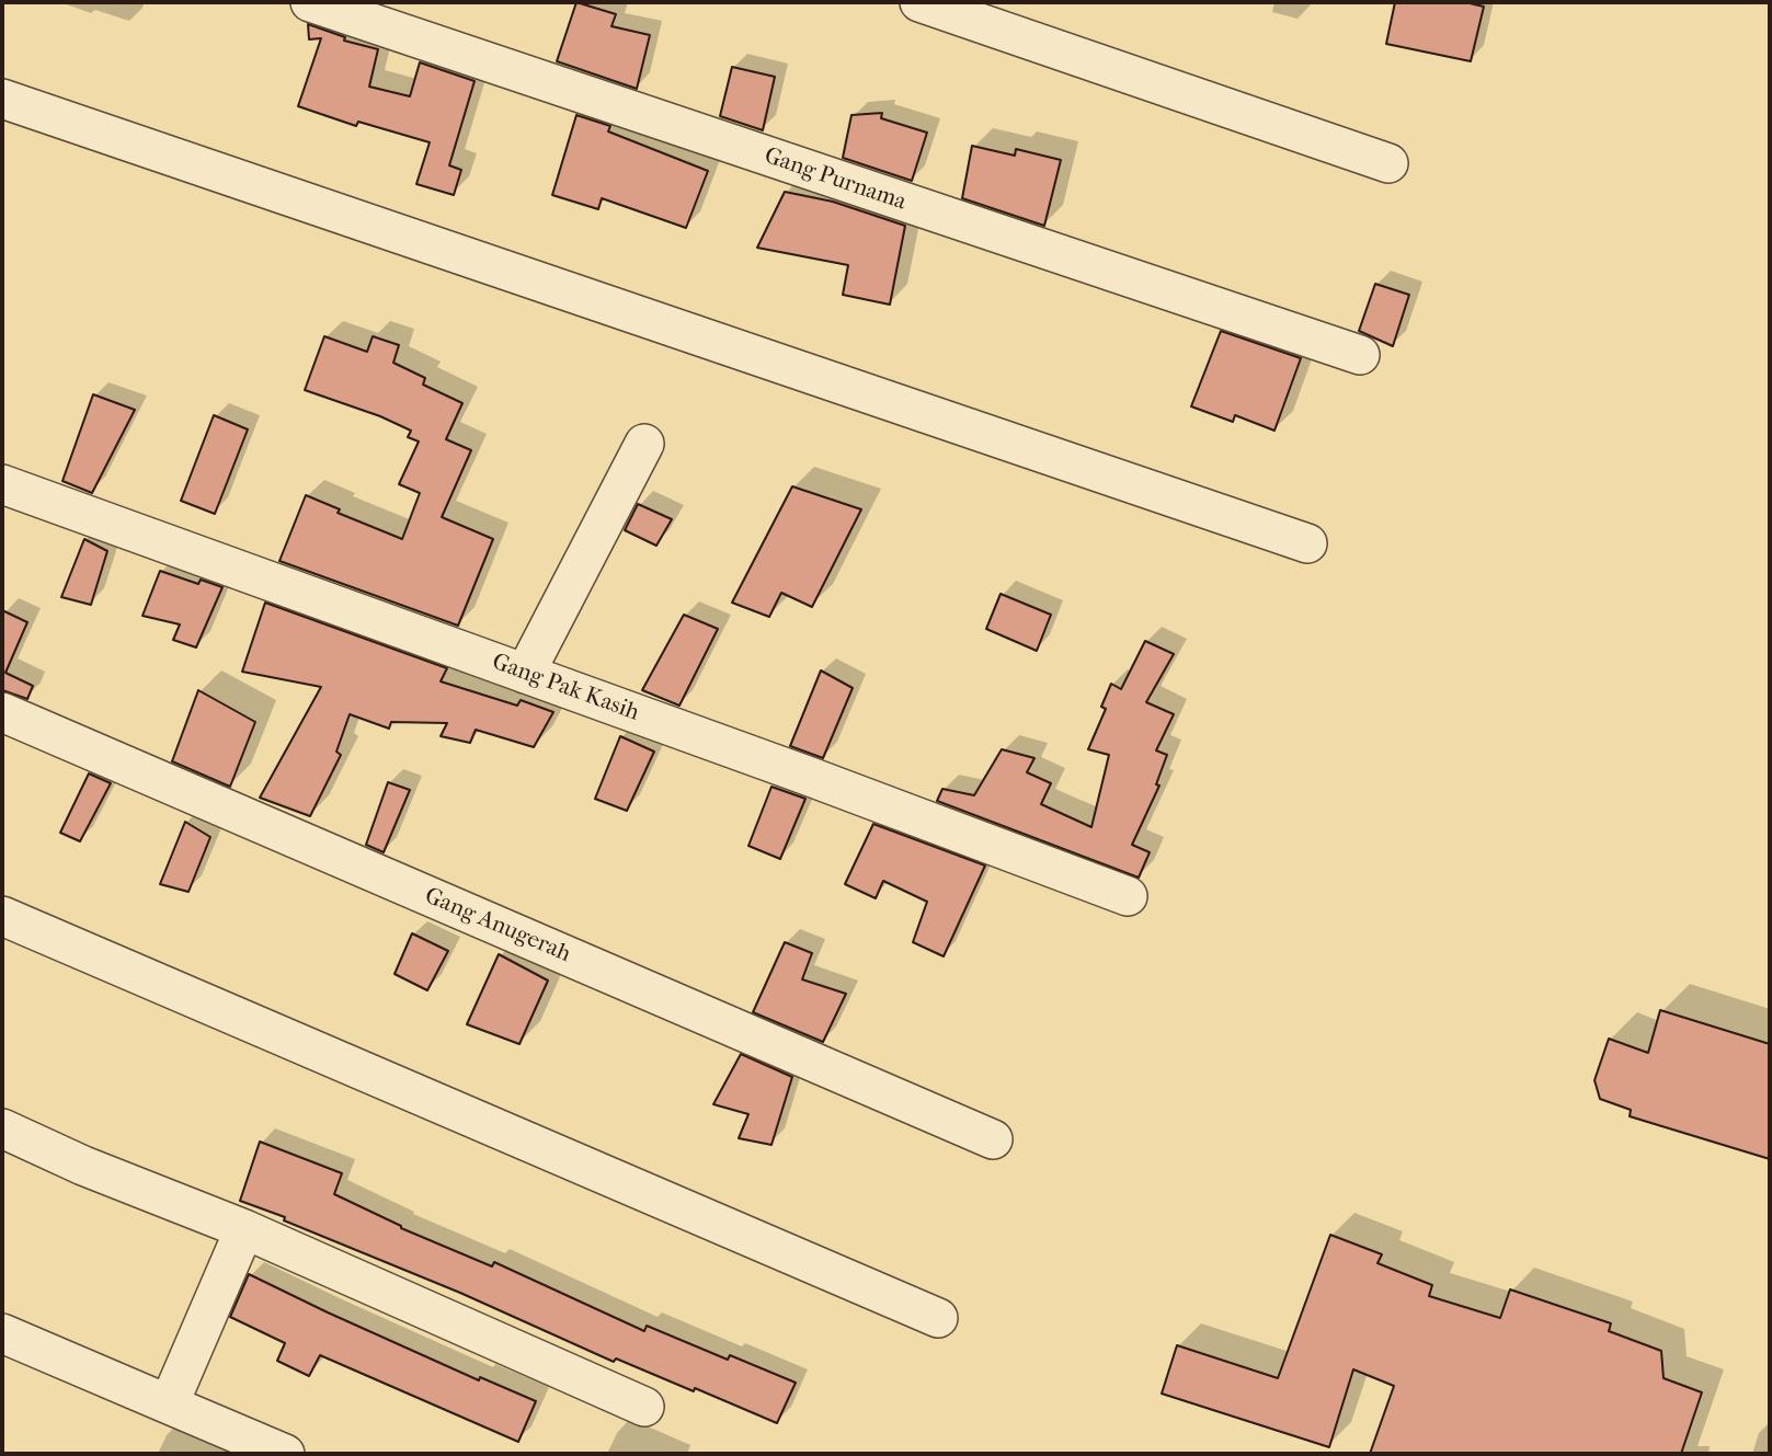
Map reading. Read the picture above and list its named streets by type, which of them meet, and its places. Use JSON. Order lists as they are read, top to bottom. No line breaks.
{"streets":{"street":["Gang Purnama","Gang Pak Kasih","Gang Anugerah"]}}
